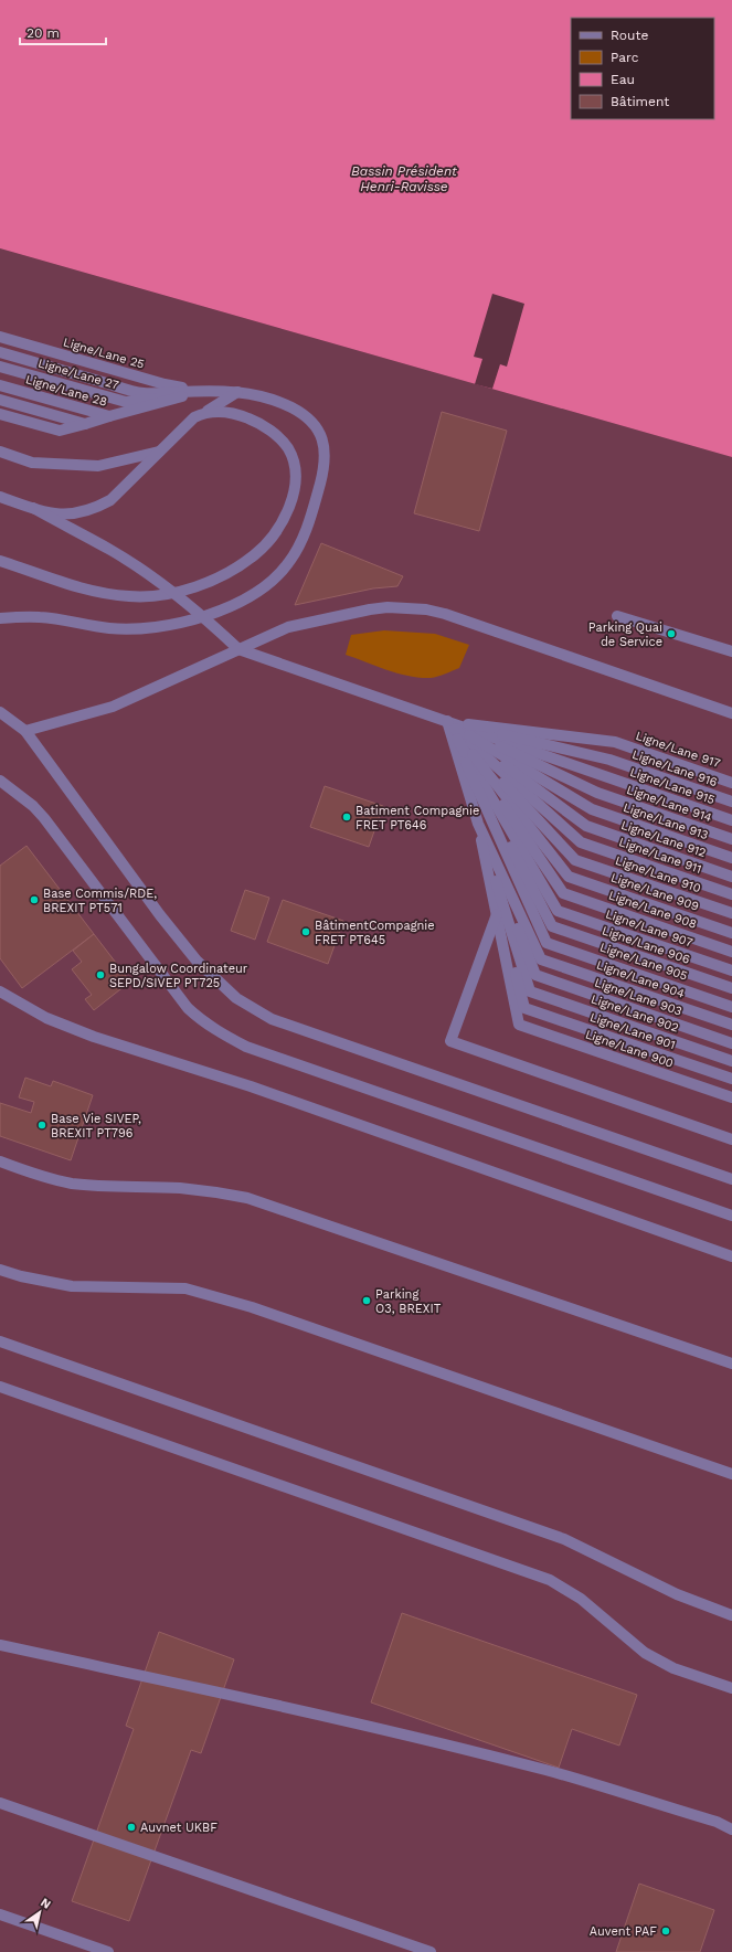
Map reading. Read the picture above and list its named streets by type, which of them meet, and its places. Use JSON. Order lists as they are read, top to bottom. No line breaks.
{"streets":{"lane":["Ligne/Lane 25","Ligne/Lane 27","Ligne/Lane 28","Ligne/Lane 917","Ligne/Lane 916","Ligne/Lane 915","Ligne/Lane 914","Ligne/Lane 913","Ligne/Lane 912","Ligne/Lane 911","Ligne/Lane 910","Ligne/Lane 909","Ligne/Lane 908","Ligne/Lane 907","Ligne/Lane 906","Ligne/Lane 905","Ligne/Lane 904","Ligne/Lane 903","Ligne/Lane 902","Ligne/Lane 901","Ligne/Lane 900"]},"crossings":[["Ligne/Lane 25","Ligne/Lane 27"],["Ligne/Lane 25","Ligne/Lane 28"],["Ligne/Lane 27","Ligne/Lane 28"],["Ligne/Lane 917","Ligne/Lane 916"],["Ligne/Lane 917","Ligne/Lane 915"],["Ligne/Lane 917","Ligne/Lane 914"],["Ligne/Lane 917","Ligne/Lane 913"],["Ligne/Lane 917","Ligne/Lane 912"],["Ligne/Lane 917","Ligne/Lane 911"],["Ligne/Lane 917","Ligne/Lane 910"],["Ligne/Lane 917","Ligne/Lane 909"],["Ligne/Lane 917","Ligne/Lane 908"],["Ligne/Lane 917","Ligne/Lane 907"],["Ligne/Lane 917","Ligne/Lane 906"],["Ligne/Lane 917","Ligne/Lane 905"],["Ligne/Lane 916","Ligne/Lane 915"],["Ligne/Lane 916","Ligne/Lane 914"],["Ligne/Lane 916","Ligne/Lane 913"],["Ligne/Lane 916","Ligne/Lane 912"],["Ligne/Lane 916","Ligne/Lane 911"],["Ligne/Lane 916","Ligne/Lane 910"],["Ligne/Lane 916","Ligne/Lane 909"],["Ligne/Lane 916","Ligne/Lane 908"],["Ligne/Lane 916","Ligne/Lane 907"],["Ligne/Lane 916","Ligne/Lane 906"],["Ligne/Lane 916","Ligne/Lane 905"],["Ligne/Lane 915","Ligne/Lane 914"],["Ligne/Lane 915","Ligne/Lane 913"],["Ligne/Lane 915","Ligne/Lane 912"],["Ligne/Lane 915","Ligne/Lane 911"],["Ligne/Lane 915","Ligne/Lane 910"],["Ligne/Lane 915","Ligne/Lane 909"],["Ligne/Lane 915","Ligne/Lane 908"],["Ligne/Lane 915","Ligne/Lane 907"],["Ligne/Lane 915","Ligne/Lane 906"],["Ligne/Lane 915","Ligne/Lane 905"],["Ligne/Lane 914","Ligne/Lane 913"],["Ligne/Lane 914","Ligne/Lane 912"],["Ligne/Lane 914","Ligne/Lane 911"],["Ligne/Lane 914","Ligne/Lane 910"],["Ligne/Lane 914","Ligne/Lane 909"],["Ligne/Lane 914","Ligne/Lane 908"],["Ligne/Lane 914","Ligne/Lane 907"],["Ligne/Lane 914","Ligne/Lane 906"],["Ligne/Lane 914","Ligne/Lane 905"],["Ligne/Lane 913","Ligne/Lane 912"],["Ligne/Lane 913","Ligne/Lane 911"],["Ligne/Lane 913","Ligne/Lane 910"],["Ligne/Lane 913","Ligne/Lane 909"],["Ligne/Lane 913","Ligne/Lane 908"],["Ligne/Lane 913","Ligne/Lane 907"],["Ligne/Lane 913","Ligne/Lane 906"],["Ligne/Lane 913","Ligne/Lane 905"],["Ligne/Lane 912","Ligne/Lane 911"],["Ligne/Lane 912","Ligne/Lane 910"],["Ligne/Lane 912","Ligne/Lane 909"],["Ligne/Lane 912","Ligne/Lane 908"],["Ligne/Lane 912","Ligne/Lane 907"],["Ligne/Lane 912","Ligne/Lane 906"],["Ligne/Lane 912","Ligne/Lane 905"],["Ligne/Lane 911","Ligne/Lane 910"],["Ligne/Lane 911","Ligne/Lane 909"],["Ligne/Lane 911","Ligne/Lane 908"],["Ligne/Lane 911","Ligne/Lane 907"],["Ligne/Lane 911","Ligne/Lane 906"],["Ligne/Lane 911","Ligne/Lane 905"],["Ligne/Lane 910","Ligne/Lane 909"],["Ligne/Lane 910","Ligne/Lane 908"],["Ligne/Lane 910","Ligne/Lane 907"],["Ligne/Lane 910","Ligne/Lane 906"],["Ligne/Lane 910","Ligne/Lane 905"],["Ligne/Lane 909","Ligne/Lane 908"],["Ligne/Lane 909","Ligne/Lane 907"],["Ligne/Lane 909","Ligne/Lane 906"],["Ligne/Lane 909","Ligne/Lane 905"],["Ligne/Lane 908","Ligne/Lane 907"],["Ligne/Lane 908","Ligne/Lane 906"],["Ligne/Lane 908","Ligne/Lane 905"],["Ligne/Lane 907","Ligne/Lane 906"],["Ligne/Lane 907","Ligne/Lane 905"],["Ligne/Lane 906","Ligne/Lane 905"],["Ligne/Lane 904","Ligne/Lane 903"],["Ligne/Lane 904","Ligne/Lane 902"],["Ligne/Lane 904","Ligne/Lane 901"],["Ligne/Lane 903","Ligne/Lane 902"],["Ligne/Lane 903","Ligne/Lane 901"],["Ligne/Lane 902","Ligne/Lane 901"]],"water":["Bassin Président Henri-Ravisse"],"places":["Parking Quai de Service","Batiment Compagnie FRET PT646","Base Commis/RDE, BREXIT PT571","BâtimentCompagnie FRET PT645","Bungalow Coordinateur SEPD/SIVEP PT725","Base Vie SIVEP, BREXIT PT796","Parking O3, BREXIT","Auvnet UKBF","Auvent PAF"],"legend":["Route","Parc","Eau","Bâtiment"],"scale_bar":"20 m","north":"top right"}
